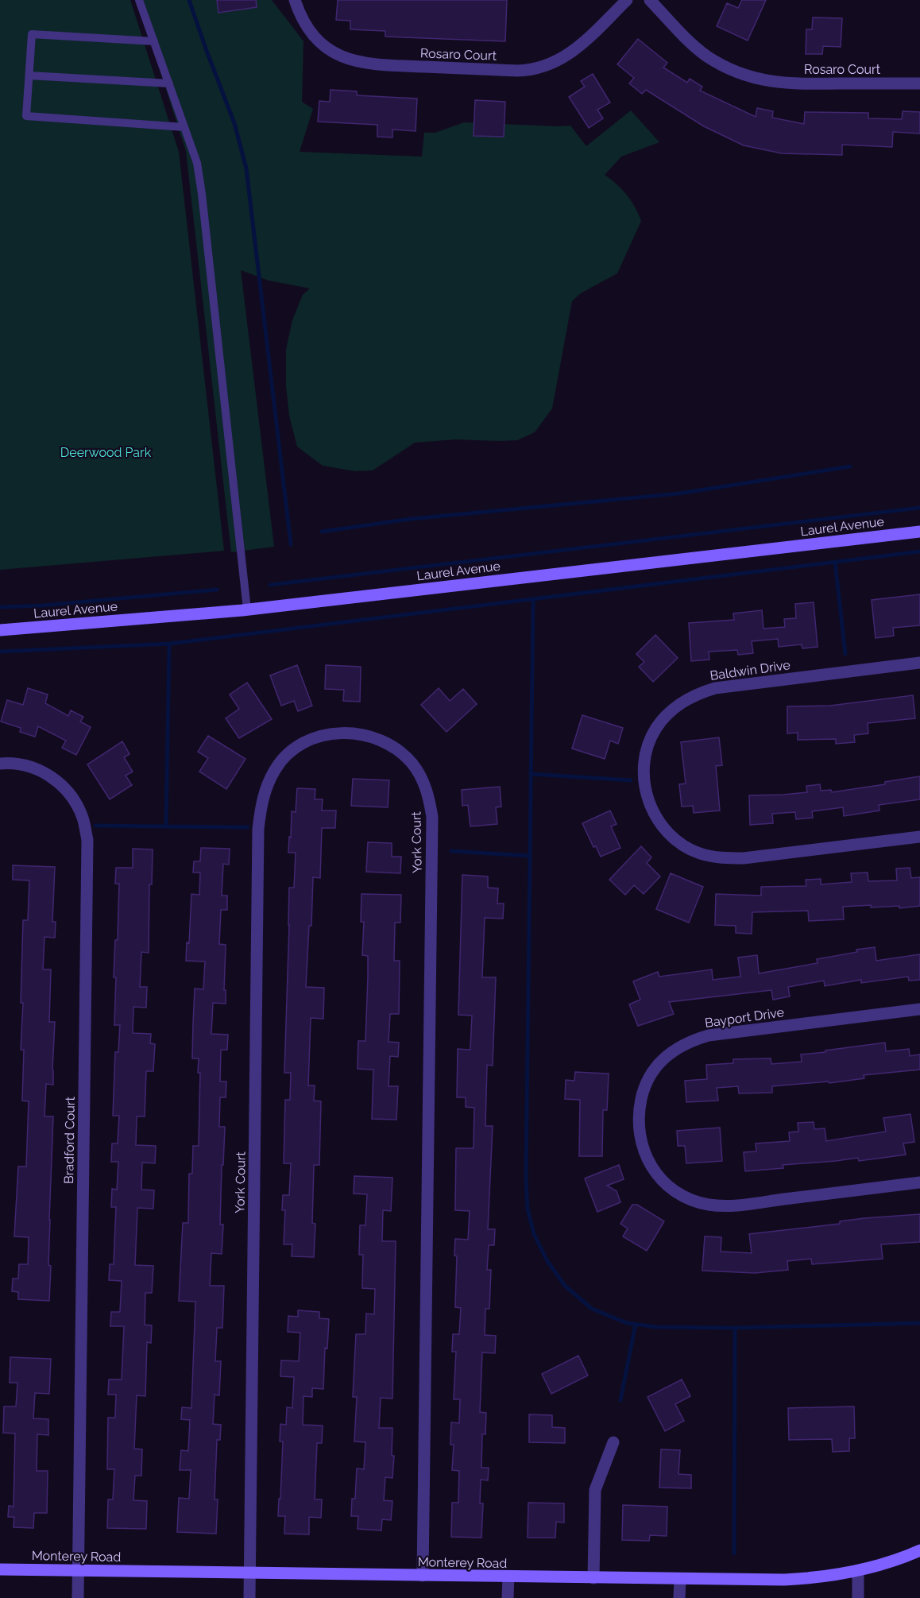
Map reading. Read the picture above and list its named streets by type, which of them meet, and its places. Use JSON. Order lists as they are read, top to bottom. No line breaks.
{"streets":{"street":["Rosaro Court","Laurel Avenue","Baldwin Drive","York Court","Bayport Drive","Bradford Court","Monterey Road"]},"crossings":[["York Court","Monterey Road"],["Bradford Court","Monterey Road"]],"parks":["Deerwood Park"]}
